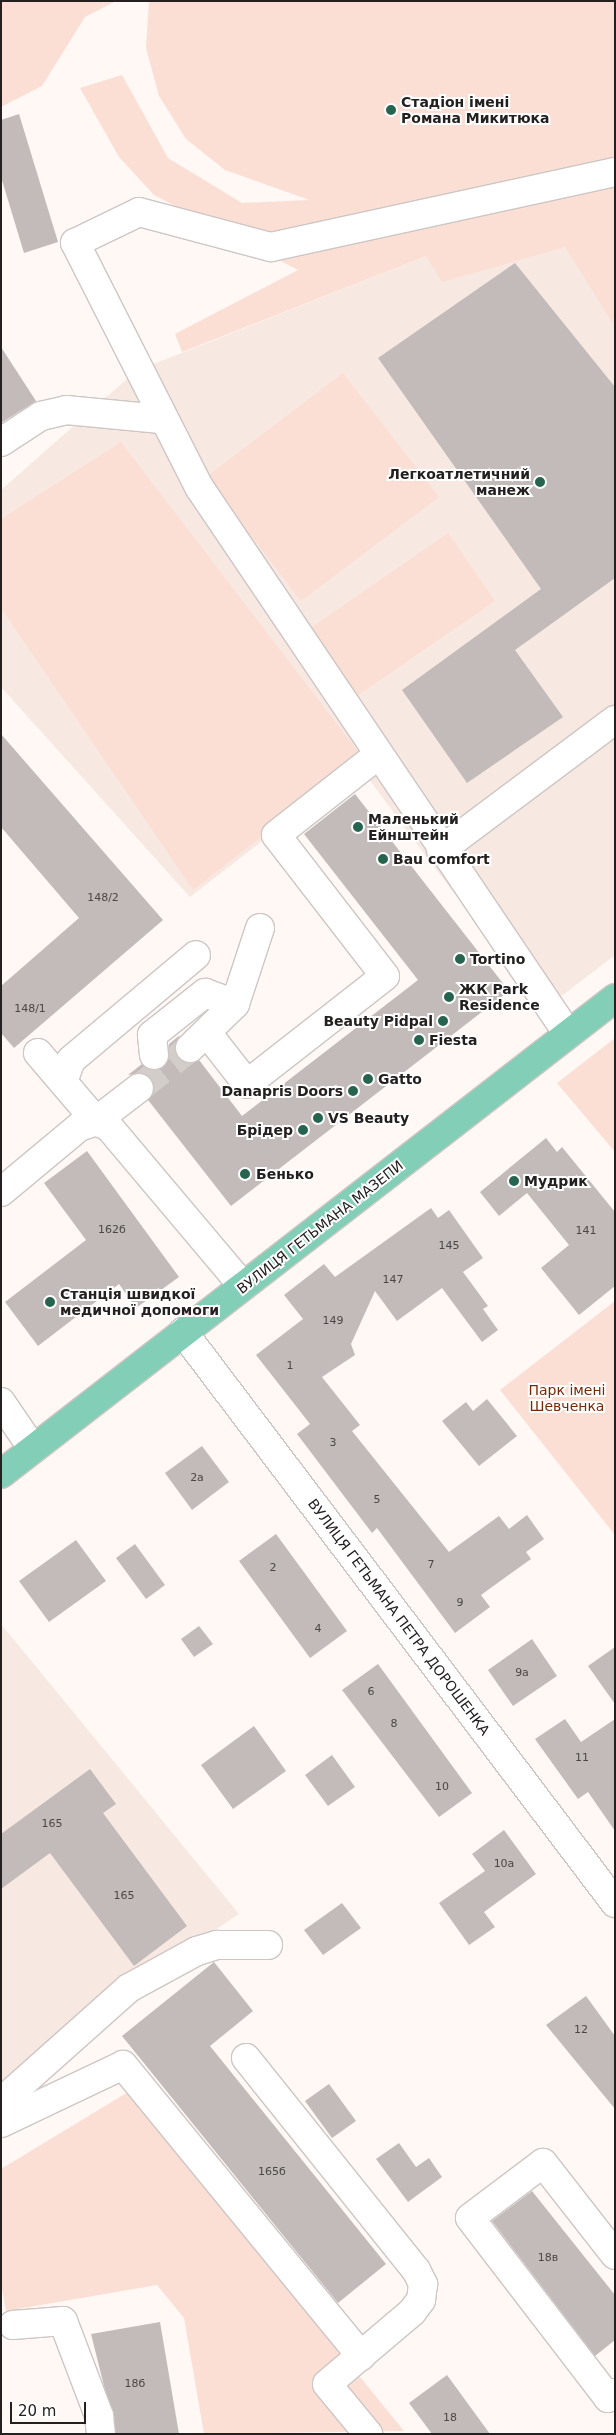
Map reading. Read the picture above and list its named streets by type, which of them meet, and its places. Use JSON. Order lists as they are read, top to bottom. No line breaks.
{"streets":{"main road":["ВУЛИЦЯ ГЕТЬМАНА МАЗЕПИ"],"street":["ВУЛИЦЯ ГЕТЬМАНА ПЕТРА ДОРОШЕНКА"]},"crossings":[["ВУЛИЦЯ ГЕТЬМАНА МАЗЕПИ","ВУЛИЦЯ ГЕТЬМАНА ПЕТРА ДОРОШЕНКА"]],"parks":["Парк імені Шевченка"],"places":["Стадіон імені Романа Микитюка","Легкоатлетичний манеж","Маленький Ейнштейн","Bau comfort","Tortino","ЖК Park Residence","Beauty Pidpal","Fiesta","Gatto","Danapris Doors","VS Beauty","Брідер","Бенько","Мудрик","Станція швидкої медичної допомоги"],"house_numbers":["148/2","148/1","162б","141","145","147","149","1","3","2а","5","7","2","9","4","9а","6","8","11","10","165","10а","165","12","165б","18в","18б","18"],"scale_bar":"20 m"}
